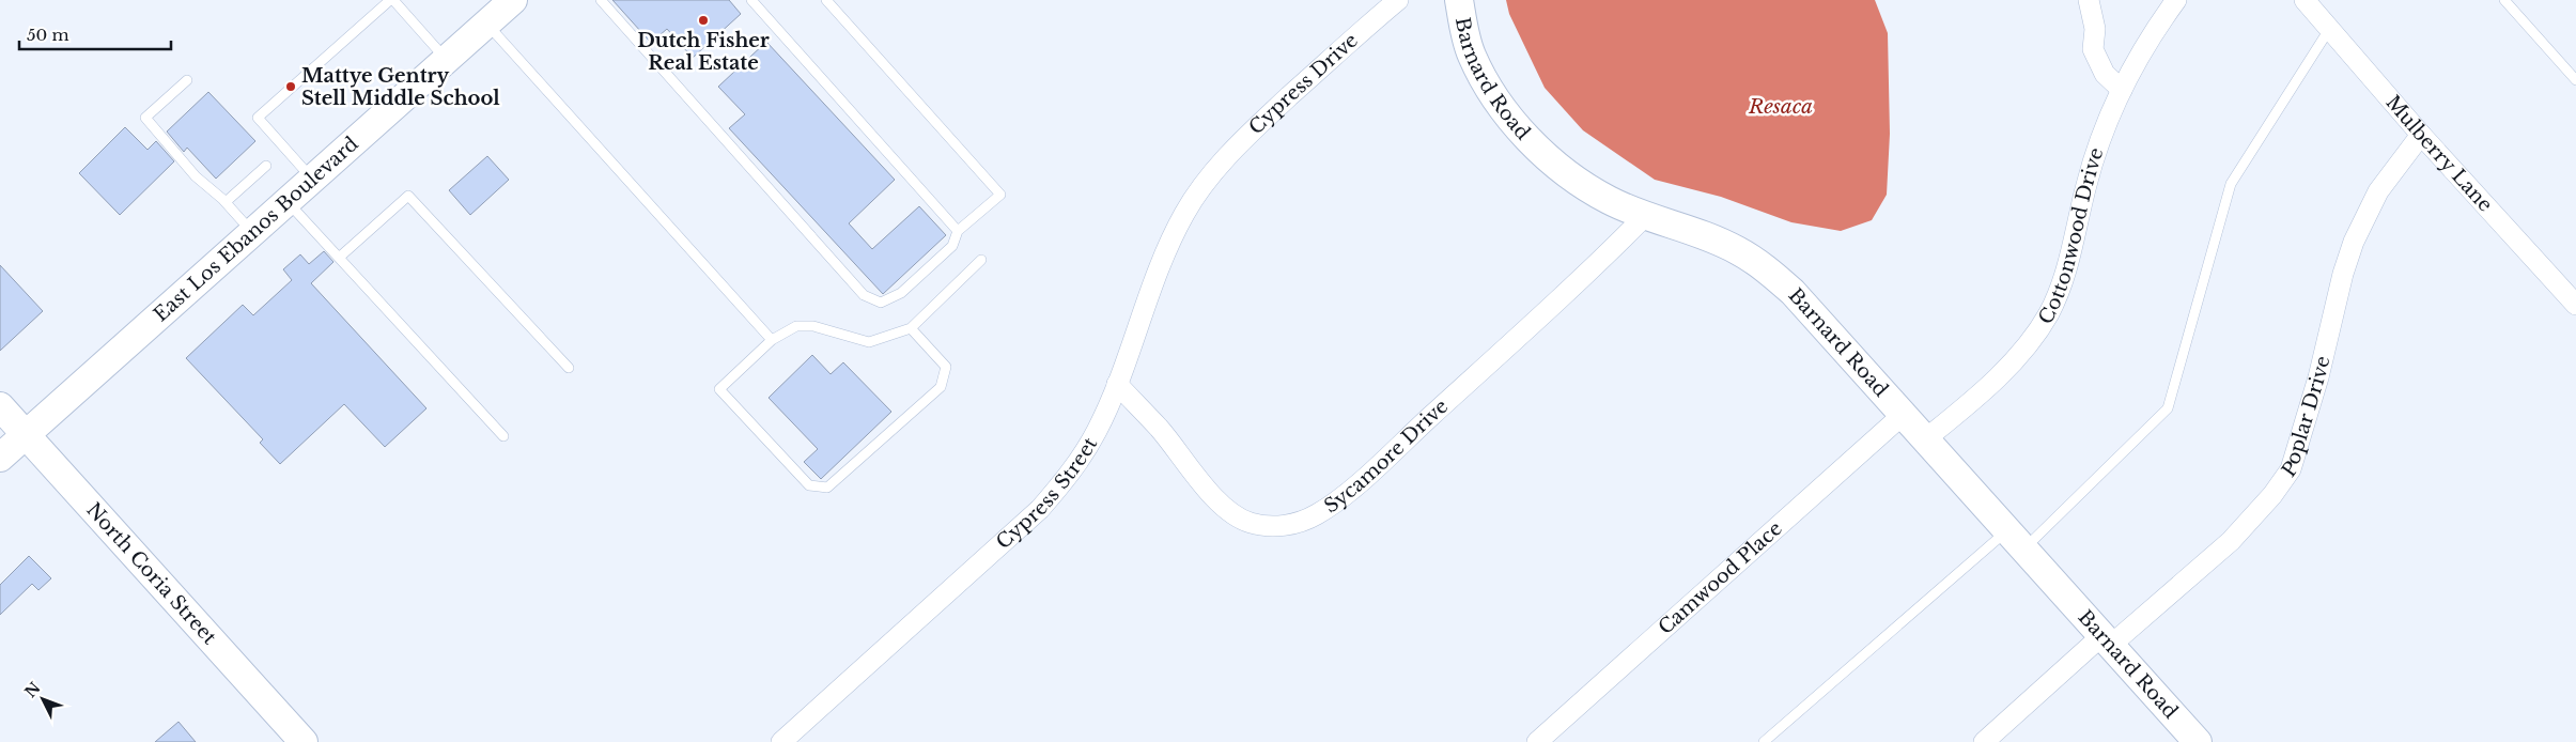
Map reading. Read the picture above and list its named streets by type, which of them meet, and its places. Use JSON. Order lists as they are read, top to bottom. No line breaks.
{"streets":{"street":["Barnard Road","Cypress Drive","Mulberry Lane","East Los Ebanos Boulevard","Cottonwood Drive","Poplar Drive","Sycamore Drive","Cypress Street","North Coria Street","Camwood Place"]},"crossings":[["Barnard Road","Cottonwood Drive"],["Barnard Road","Poplar Drive"],["Barnard Road","Sycamore Drive"],["Barnard Road","Camwood Place"],["Cypress Drive","Cypress Street"],["Mulberry Lane","Poplar Drive"],["East Los Ebanos Boulevard","North Coria Street"],["Sycamore Drive","Cypress Street"]],"water":["Resaca"],"places":["Dutch Fisher Real Estate","Mattye Gentry Stell Middle School"],"scale_bar":"50 m","north":"top left"}
